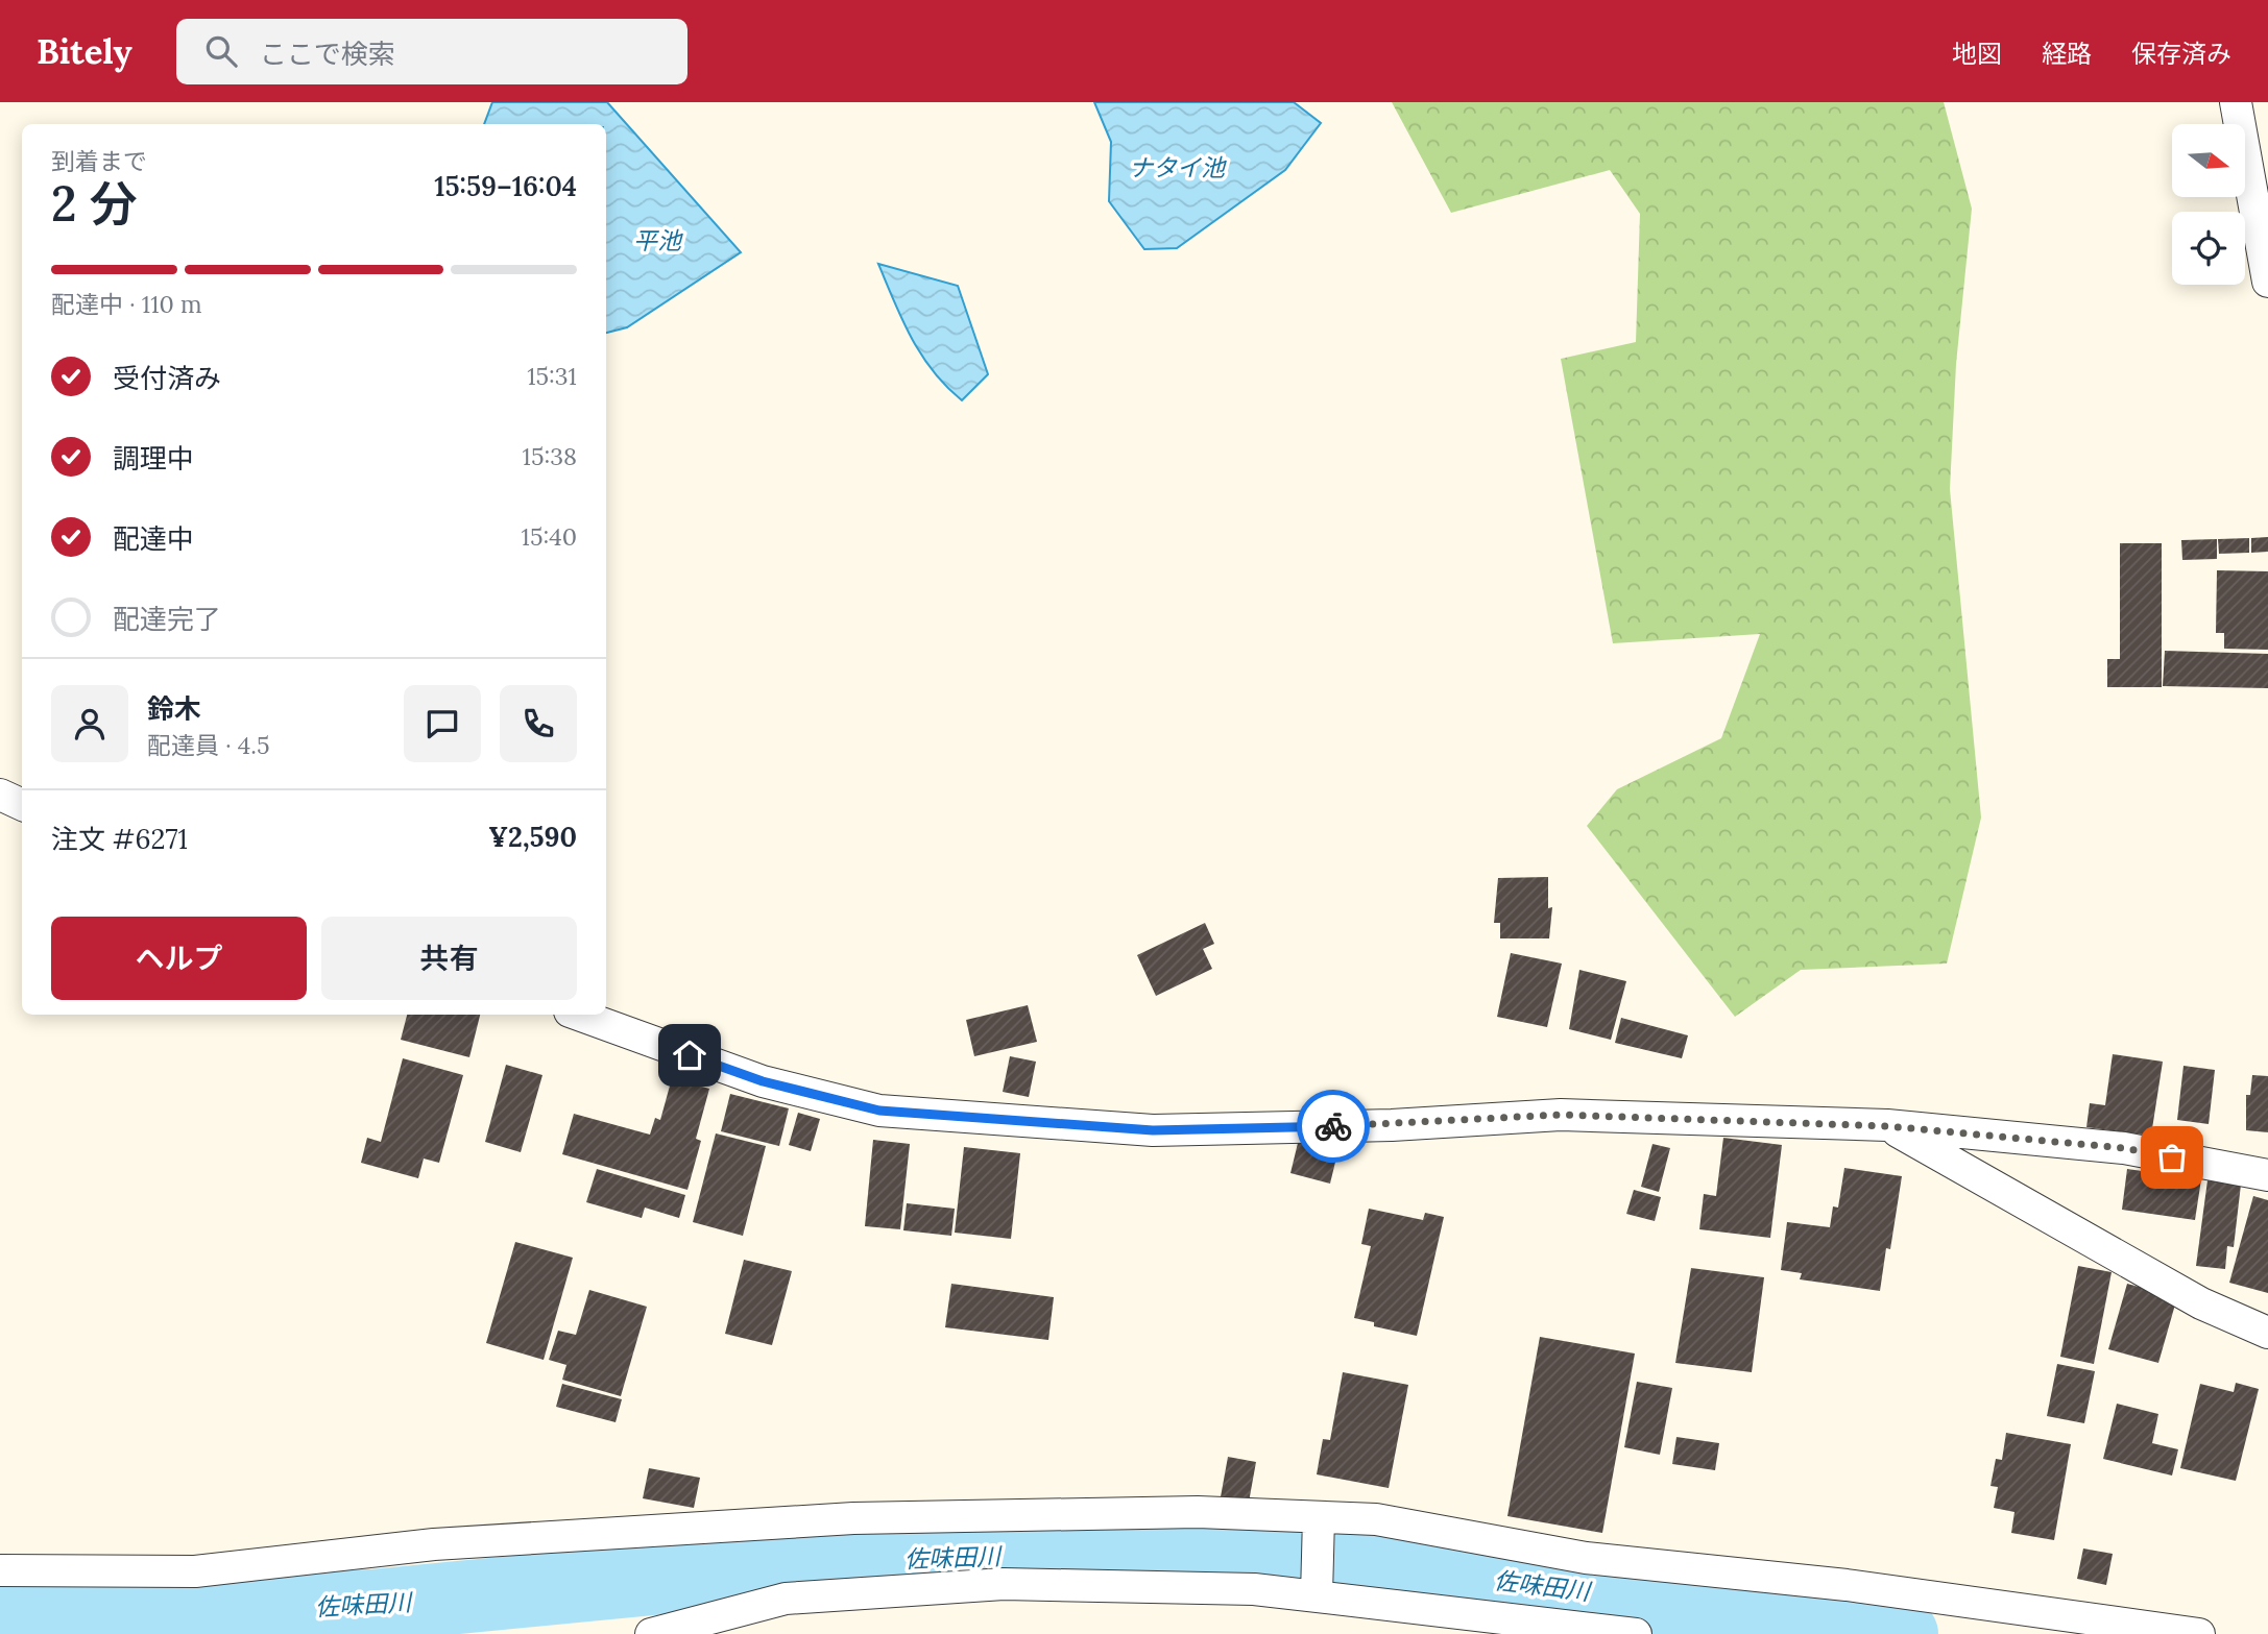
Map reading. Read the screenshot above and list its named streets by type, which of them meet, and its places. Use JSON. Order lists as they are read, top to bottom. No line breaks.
{"water":["ナタイ池","平池","佐味田川"],"north":"right","page":{"header":"Bitely","search":"ここで検索","nav":["地図","経路","保存済み"],"heading":["2 分","到着まで","15:59–16:04"],"panel":["鈴木","配達員 · 4.5","注文 #6271","¥2,590"],"bar":"配達中 · 110 m","list":[["受付済み","15:31"],["調理中","15:38"],["配達中","15:40"],"配達完了"],"buttons":["ヘルプ","共有"]}}
